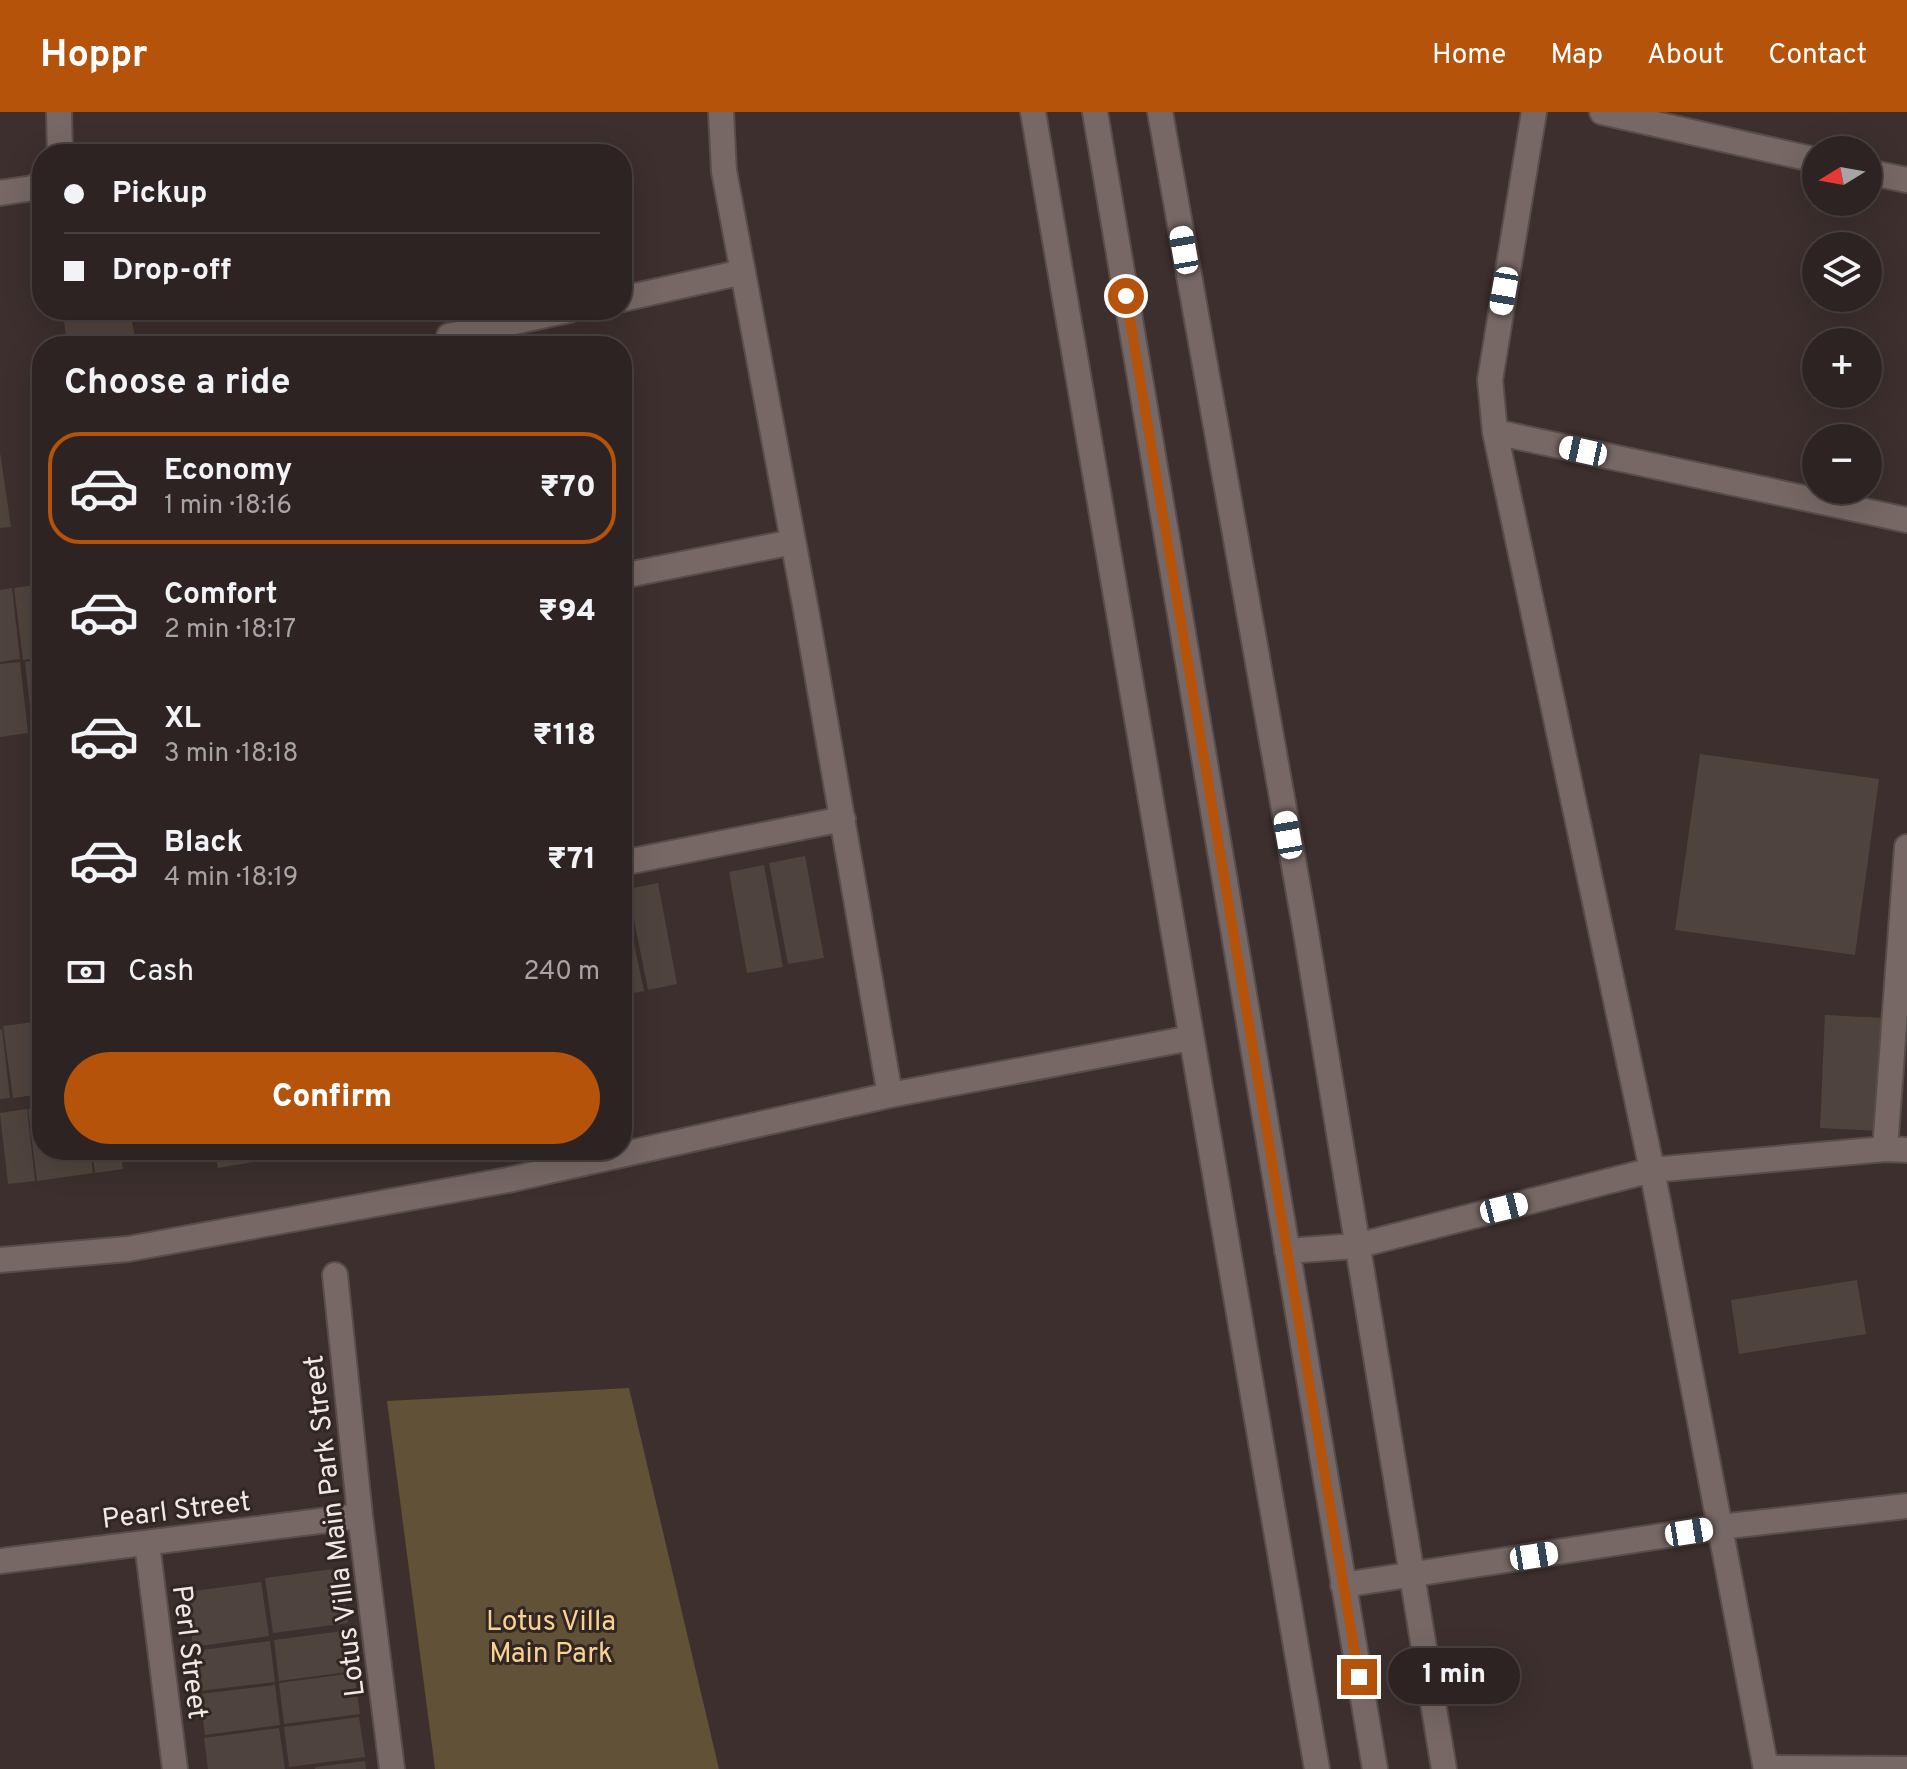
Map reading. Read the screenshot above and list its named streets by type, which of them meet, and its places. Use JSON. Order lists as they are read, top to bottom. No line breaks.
{"streets":{"street":["Pearl Street","Lotus Villa Main Park Street","Perl Street"]},"crossings":[["Pearl Street","Lotus Villa Main Park Street"],["Pearl Street","Perl Street"]],"parks":["Lotus Villa Main Park"],"north":"left","page":{"header":"Hoppr","nav":["Home","Map","About","Contact"],"map_buttons":["+","−"],"banner":["Pickup","Drop-off"],"heading":"Choose a ride","list":[{"name":"Economy","note":"1 min · 18:16","value":"₹70"},{"name":"Comfort","note":"2 min · 18:17","value":"₹94"},{"name":"XL","note":"3 min · 18:18","value":"₹118"},{"name":"Black","note":"4 min · 18:19","value":"₹71"}],"pay":["Cash","240 m"],"buttons":"Confirm","bubble":"1 min"}}
